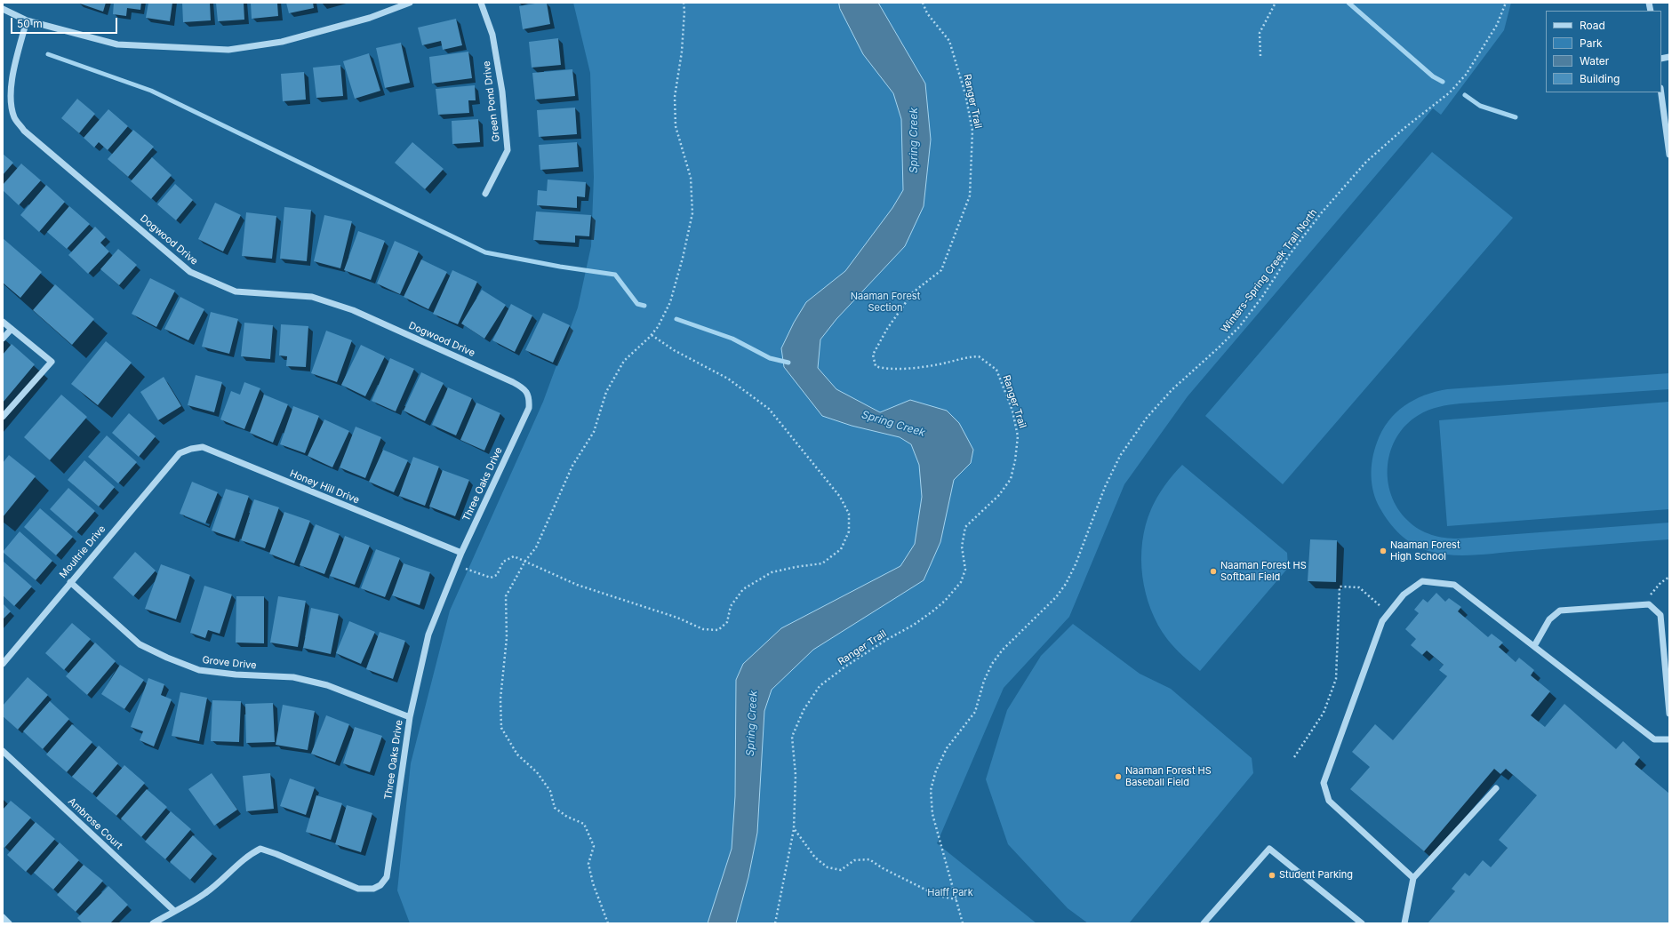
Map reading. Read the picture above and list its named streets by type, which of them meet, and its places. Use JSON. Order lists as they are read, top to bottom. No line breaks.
{"streets":{"street":["Green Pond Drive","Dogwood Drive","Three Oaks Drive","Honey Hill Drive","Moultrie Drive","Grove Drive","Ambrose Court"],"path":["Ranger Trail","Winters-Spring Creek Trail North"]},"crossings":[["Dogwood Drive","Three Oaks Drive"],["Three Oaks Drive","Honey Hill Drive"],["Three Oaks Drive","Grove Drive"],["Three Oaks Drive","Ambrose Court"],["Honey Hill Drive","Moultrie Drive"],["Moultrie Drive","Grove Drive"]],"water":["Spring Creek"],"parks":["Naaman Forest Section","Halff Park"],"places":["Naaman Forest High School","Naaman Forest HS Softball Field","Naaman Forest HS Baseball Field","Student Parking"],"legend":["Road","Park","Water","Building"],"scale_bar":"50 m"}
